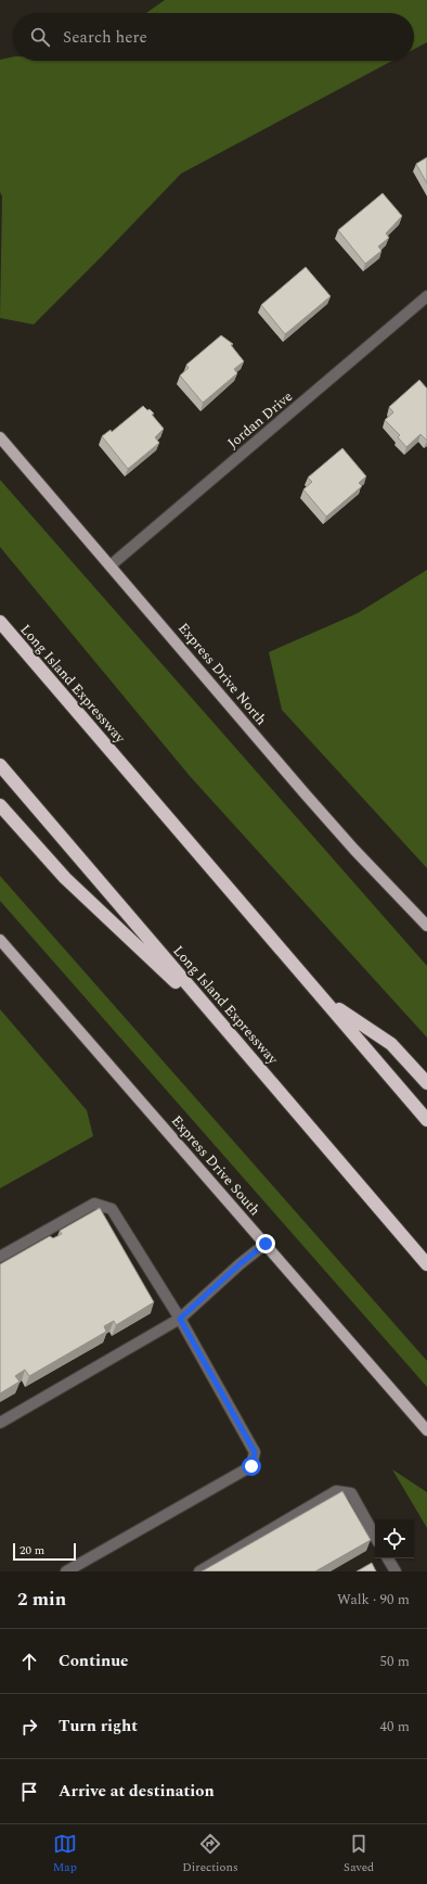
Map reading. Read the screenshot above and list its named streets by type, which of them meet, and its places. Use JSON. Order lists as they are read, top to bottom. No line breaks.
{"streets":{"highway":["Long Island Expressway"],"main road":["Express Drive North","Express Drive South"],"street":["Jordan Drive"]},"crossings":[["Jordan Drive","Express Drive North"]],"scale_bar":"20 m","page":{"search":"Search here","scale":"20 m","heading":["2 min","Walk · 90 m"],"list":[["Continue","50 m"],["Turn right","40 m"],"Arrive at destination"],"nav":["Map","Directions","Saved"]}}
